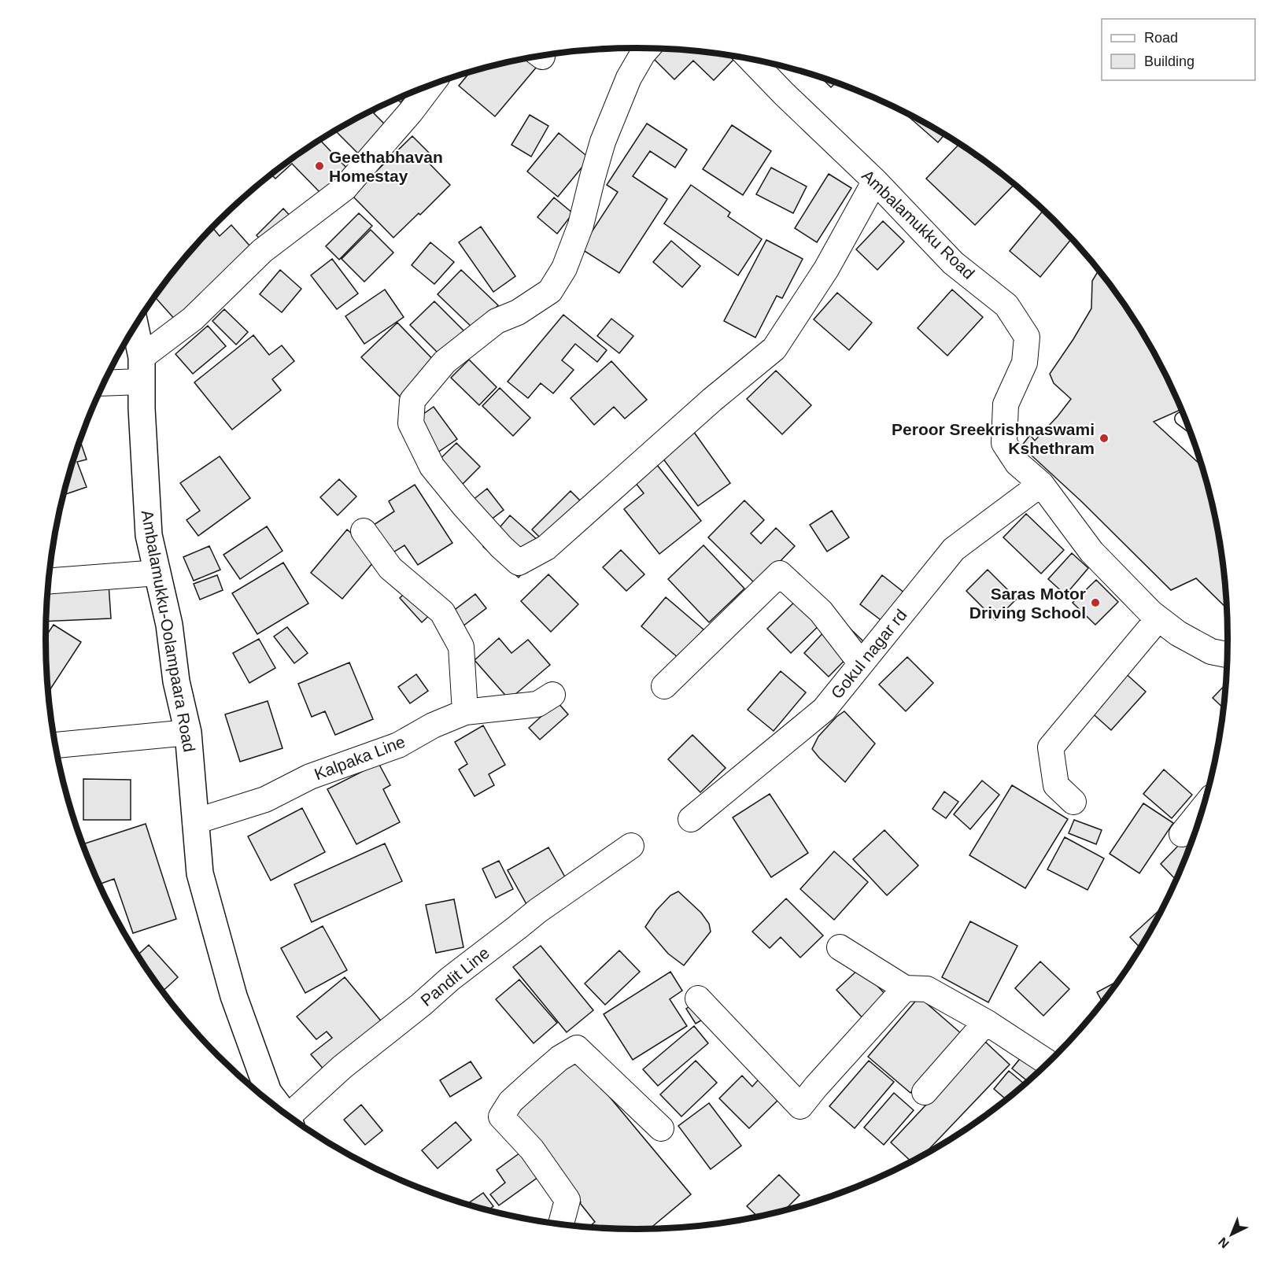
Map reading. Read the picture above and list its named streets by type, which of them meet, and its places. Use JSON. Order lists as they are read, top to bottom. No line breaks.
{"streets":{"street":["Ambalamukku Road","Ambalamukku-Oolampaara Road","Gokul nagar rd","Kalpaka Line","Pandit Line"]},"crossings":[["Ambalamukku Road","Gokul nagar rd"],["Ambalamukku-Oolampaara Road","Kalpaka Line"]],"places":["Geethabhavan Homestay","Peroor Sreekrishnaswami Kshethram","Saras Motor Driving School"],"legend":["Road","Building"],"north":"bottom left"}
